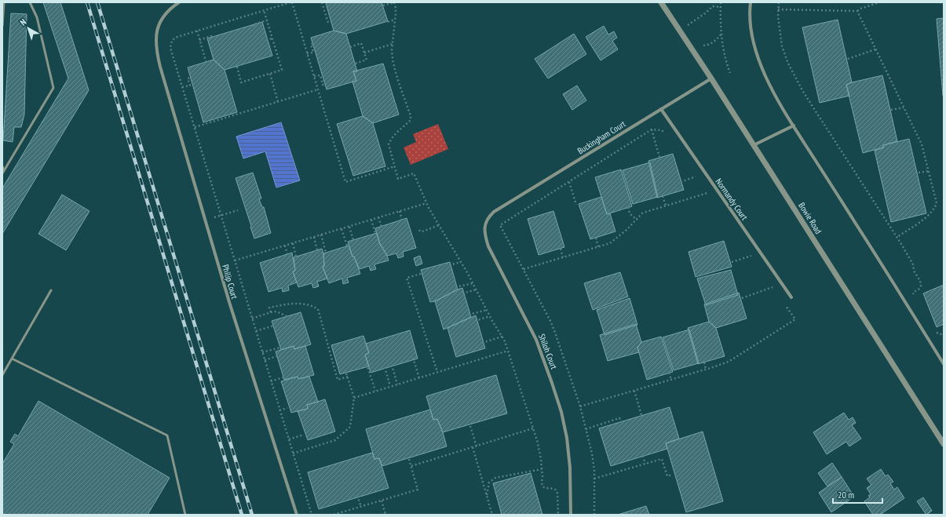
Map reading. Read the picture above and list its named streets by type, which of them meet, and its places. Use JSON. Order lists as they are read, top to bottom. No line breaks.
{"streets":{"street":["Buckingham Court","Normandy Court","Bowie Road","Philip Court","Shiloh Court"]},"crossings":[["Buckingham Court","Normandy Court"],["Buckingham Court","Bowie Road"],["Buckingham Court","Shiloh Court"]],"scale_bar":"20 m","north":"top left"}
